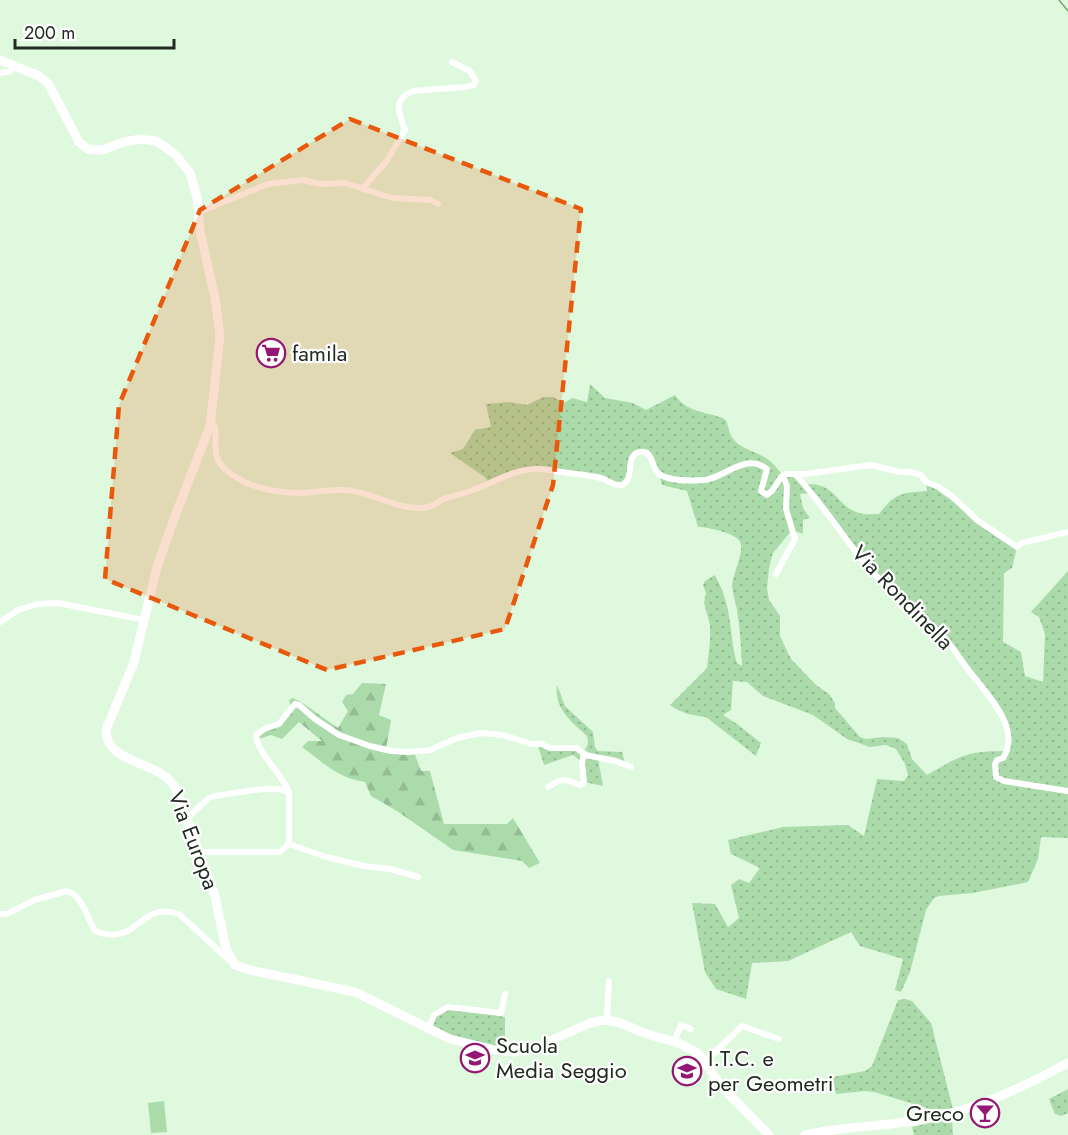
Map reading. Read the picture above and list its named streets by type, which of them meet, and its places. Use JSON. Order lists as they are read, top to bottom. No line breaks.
{"streets":{"main road":["Via Europa"],"street":["Via Rondinella"]},"places":{"supermarket":["famila"],"school or university":["Scuola Media Seggio","I.T.C. e per Geometri"],"bar":["Greco"]},"scale_bar":"200 m"}
